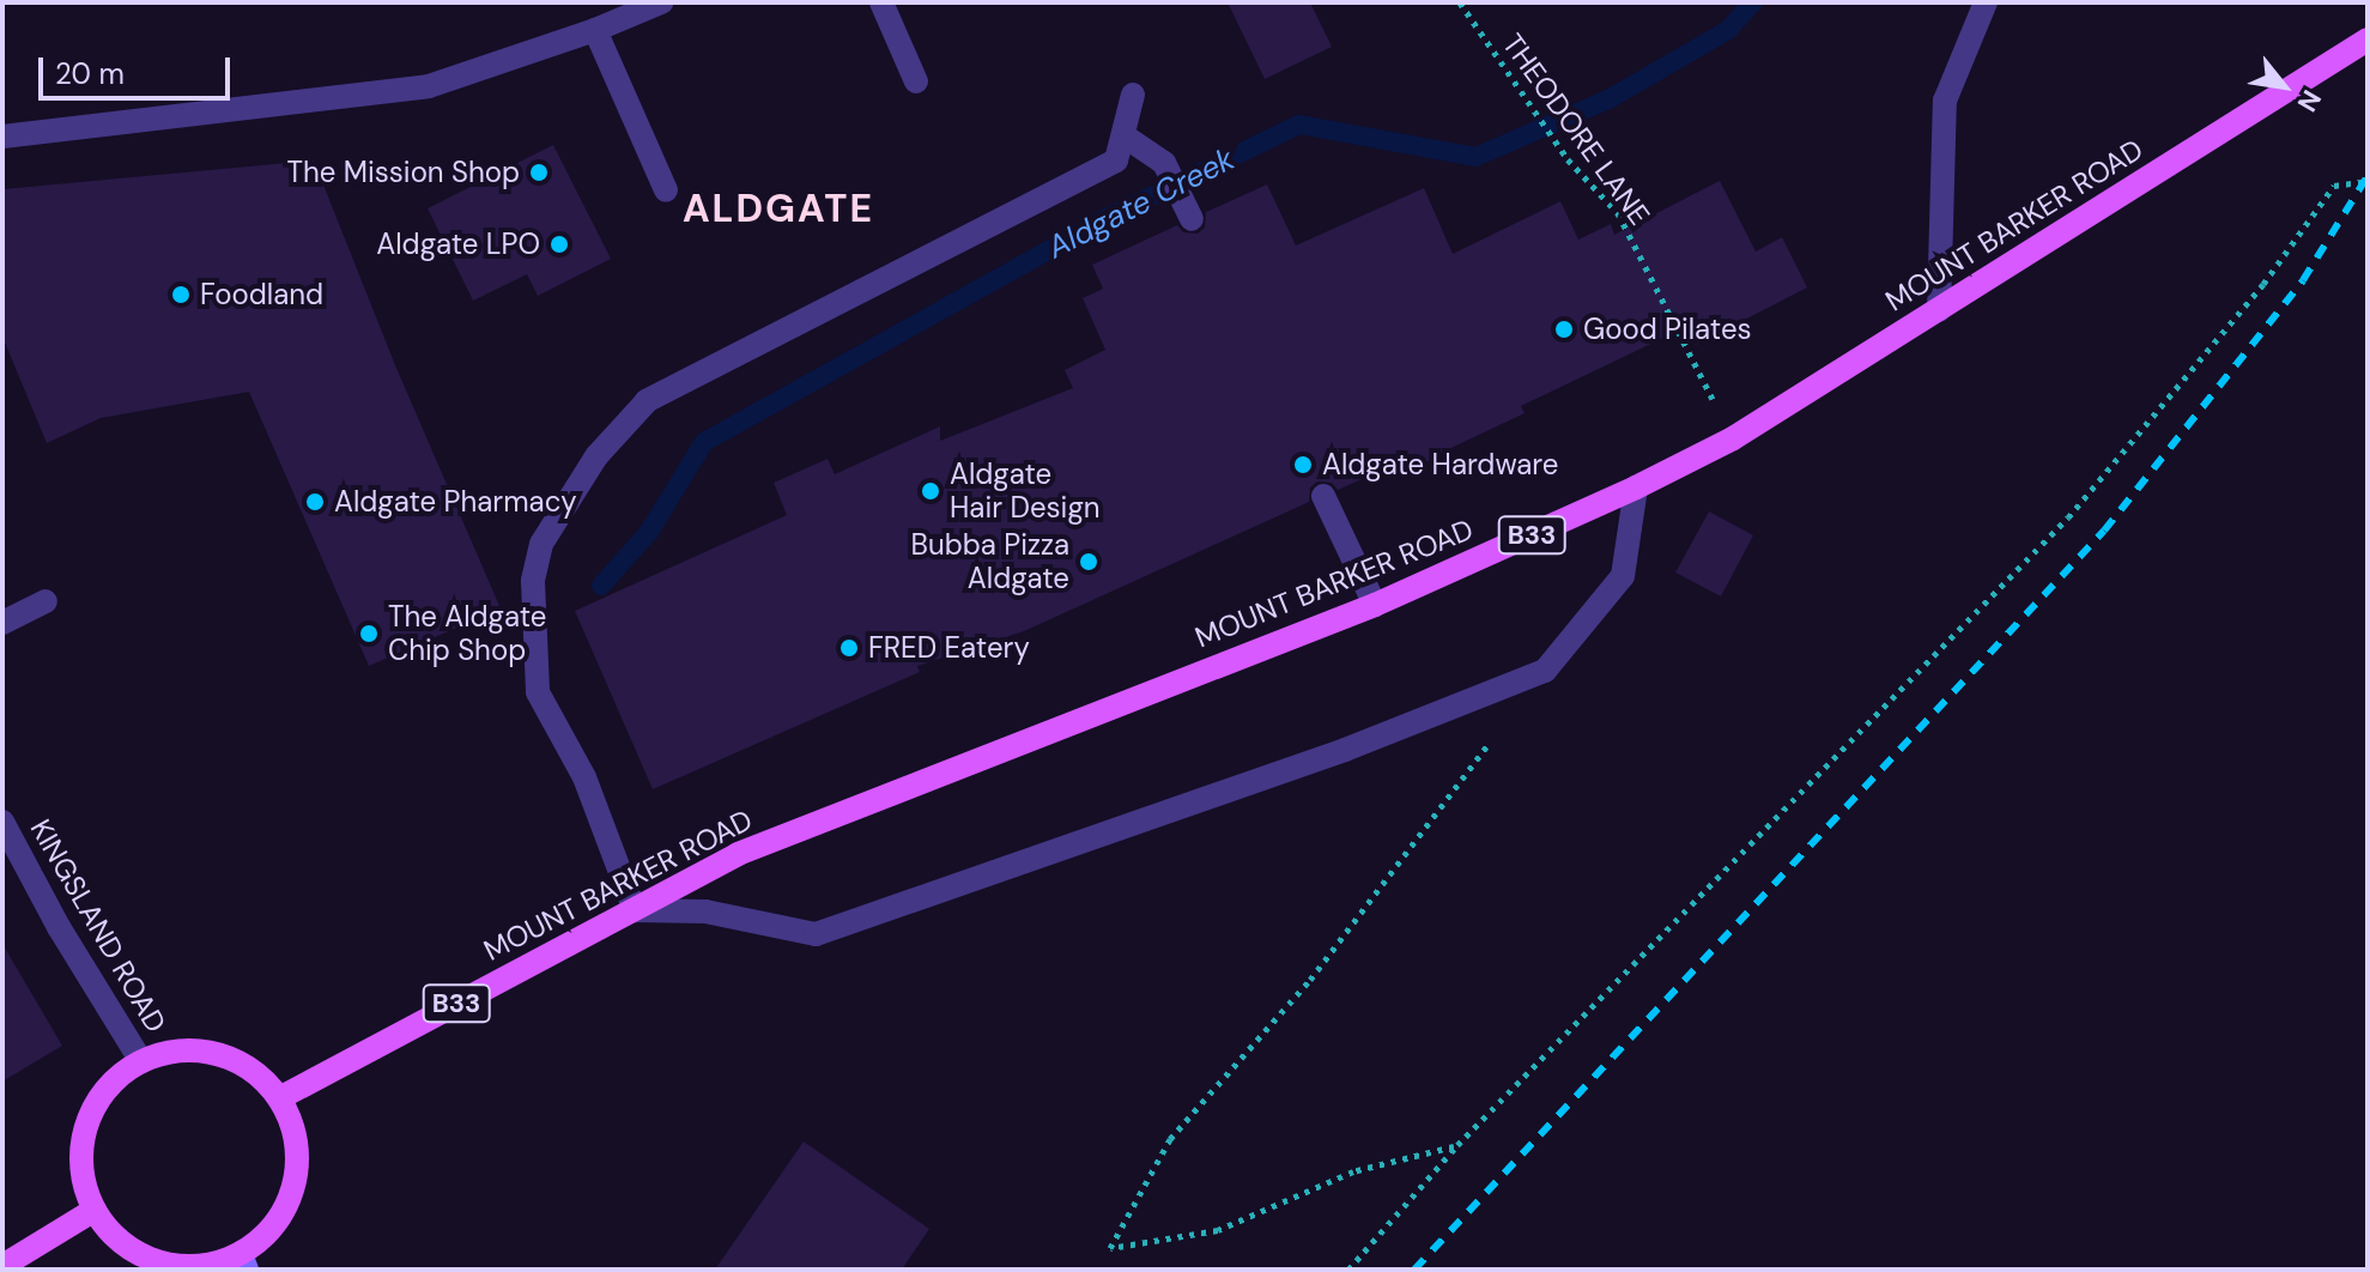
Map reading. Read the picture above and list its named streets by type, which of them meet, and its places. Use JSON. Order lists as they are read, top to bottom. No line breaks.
{"streets":{"main road":["MOUNT BARKER ROAD","B33"],"street":["KINGSLAND ROAD"],"path":["THEODORE LANE"]},"crossings":[["THEODORE LANE","MOUNT BARKER ROAD"],["MOUNT BARKER ROAD","KINGSLAND ROAD"]],"districts":["ALDGATE"],"water":["Aldgate Creek"],"places":["The Mission Shop","Aldgate LPO","Foodland","Good Pilates","Aldgate Hardware","Aldgate Hair Design","Aldgate Pharmacy","Bubba Pizza Aldgate","The Aldgate Chip Shop","FRED Eatery"],"scale_bar":"20 m","north":"bottom right"}
